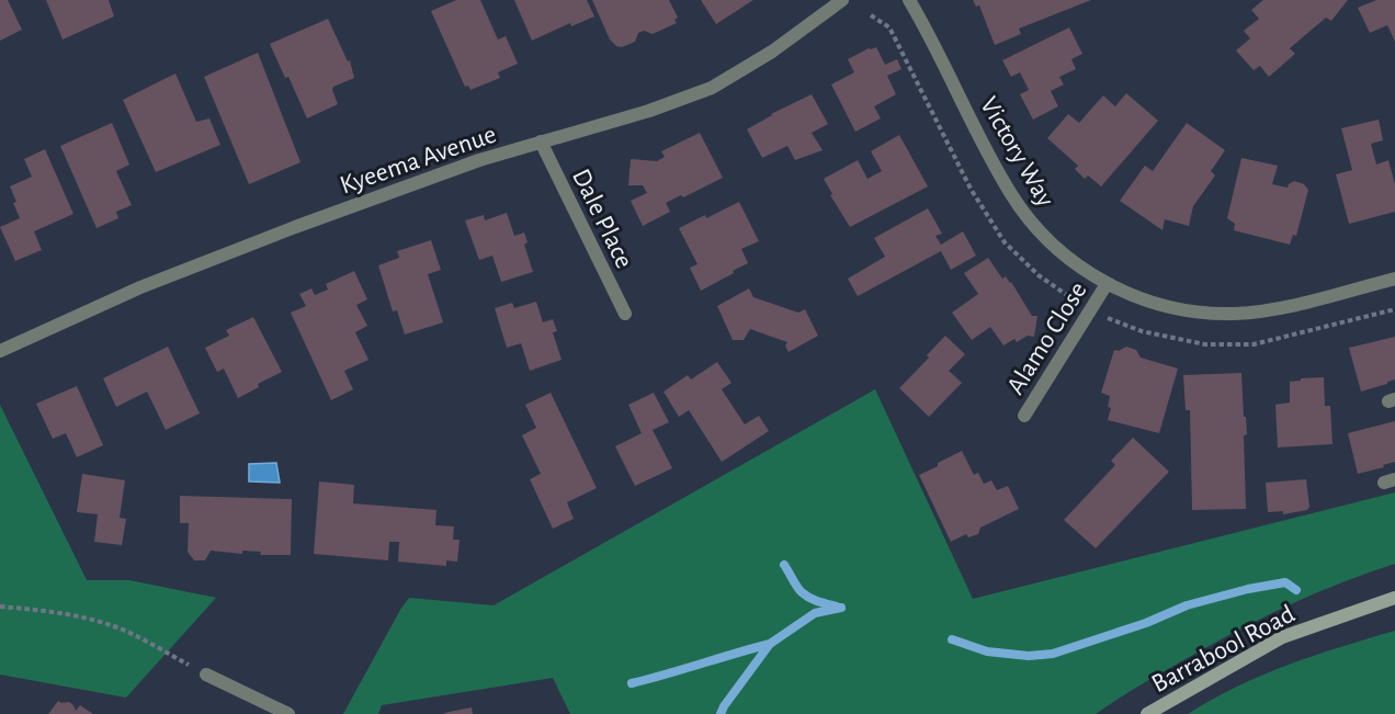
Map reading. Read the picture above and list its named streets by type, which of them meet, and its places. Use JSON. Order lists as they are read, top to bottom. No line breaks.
{"streets":{"main road":["Barrabool Road"],"street":["Victory Way","Kyeema Avenue","Dale Place","Alamo Close"]},"crossings":[["Victory Way","Alamo Close"],["Kyeema Avenue","Dale Place"]]}
